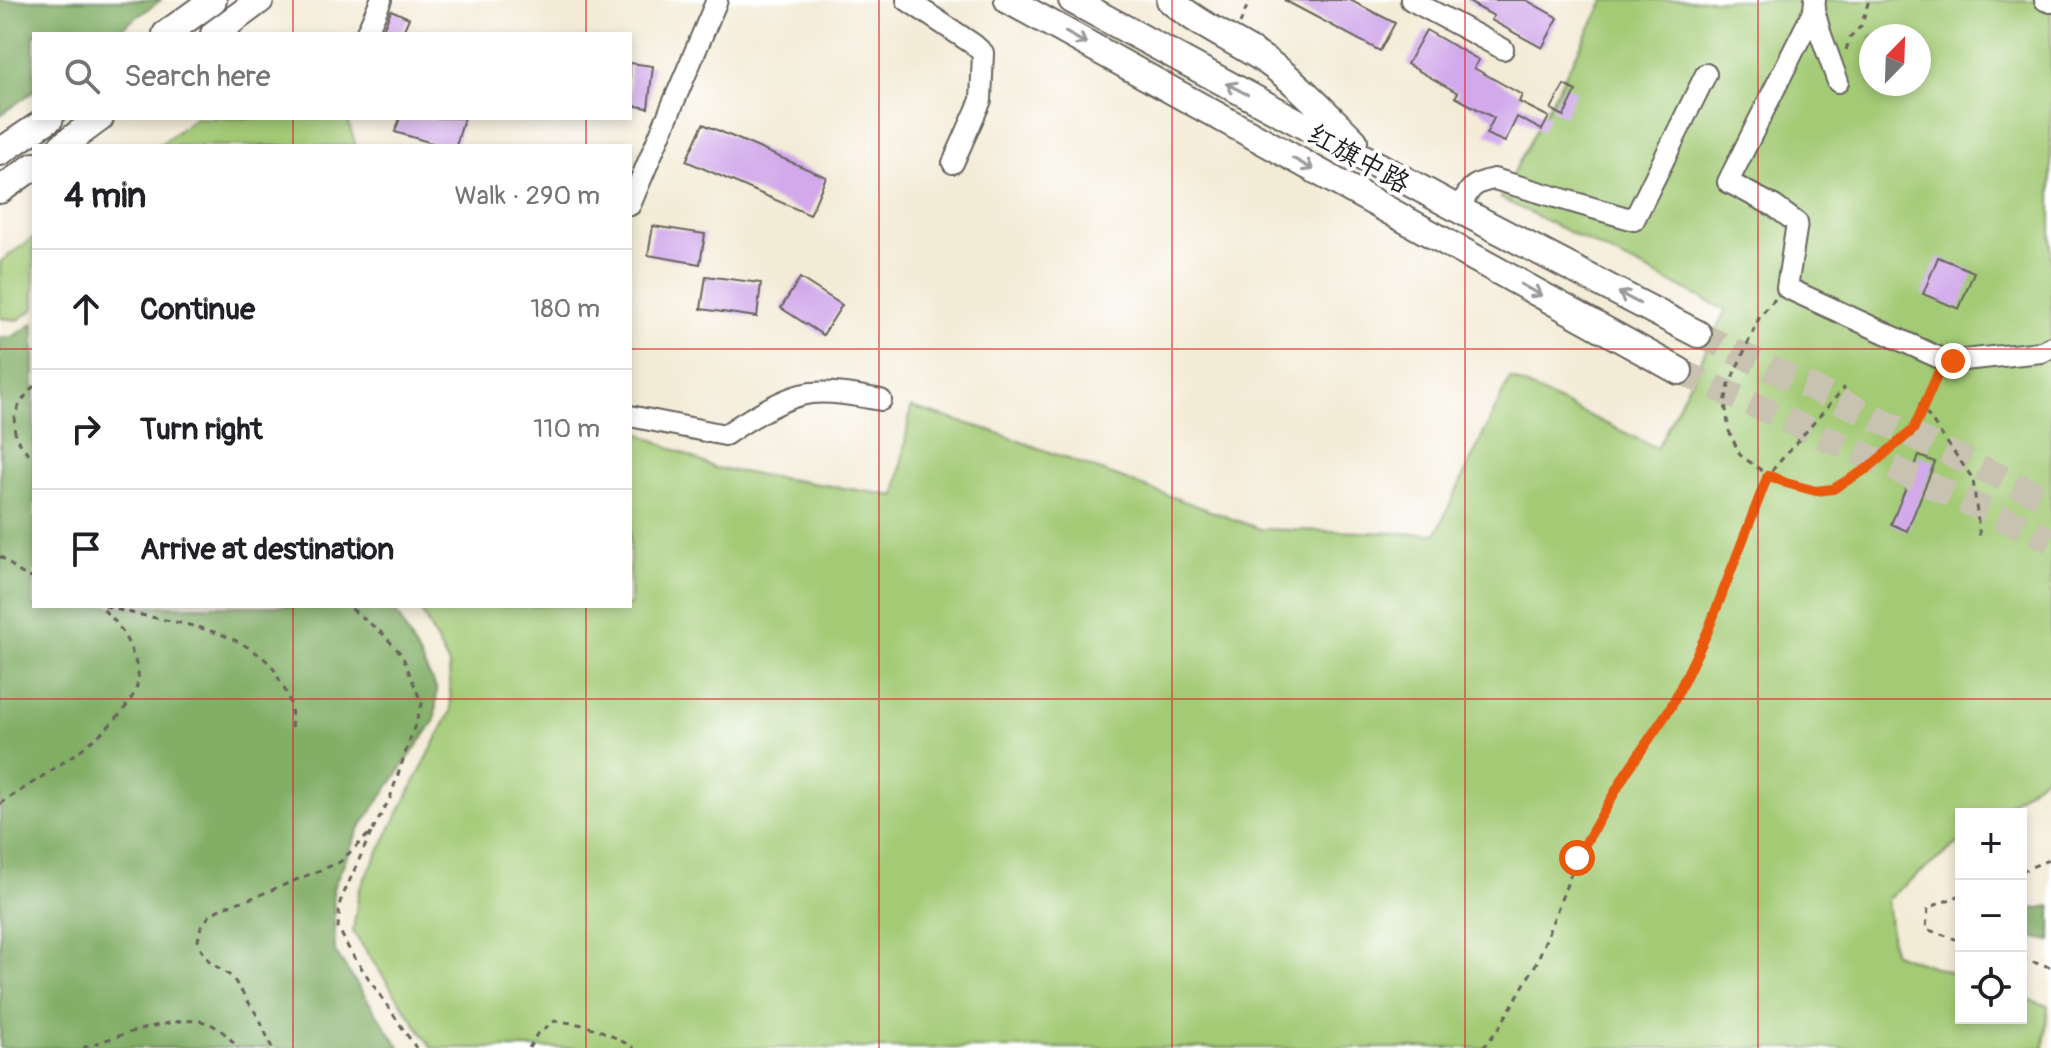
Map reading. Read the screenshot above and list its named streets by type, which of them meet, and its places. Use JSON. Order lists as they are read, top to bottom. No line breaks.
{"streets":{"main road":["红旗中路"]},"north":"top right","page":{"search":"Search here","heading":["4 min","Walk · 290 m"],"list":[["Continue","180 m"],["Turn right","110 m"],"Arrive at destination"],"map_buttons":["+","−"]}}
